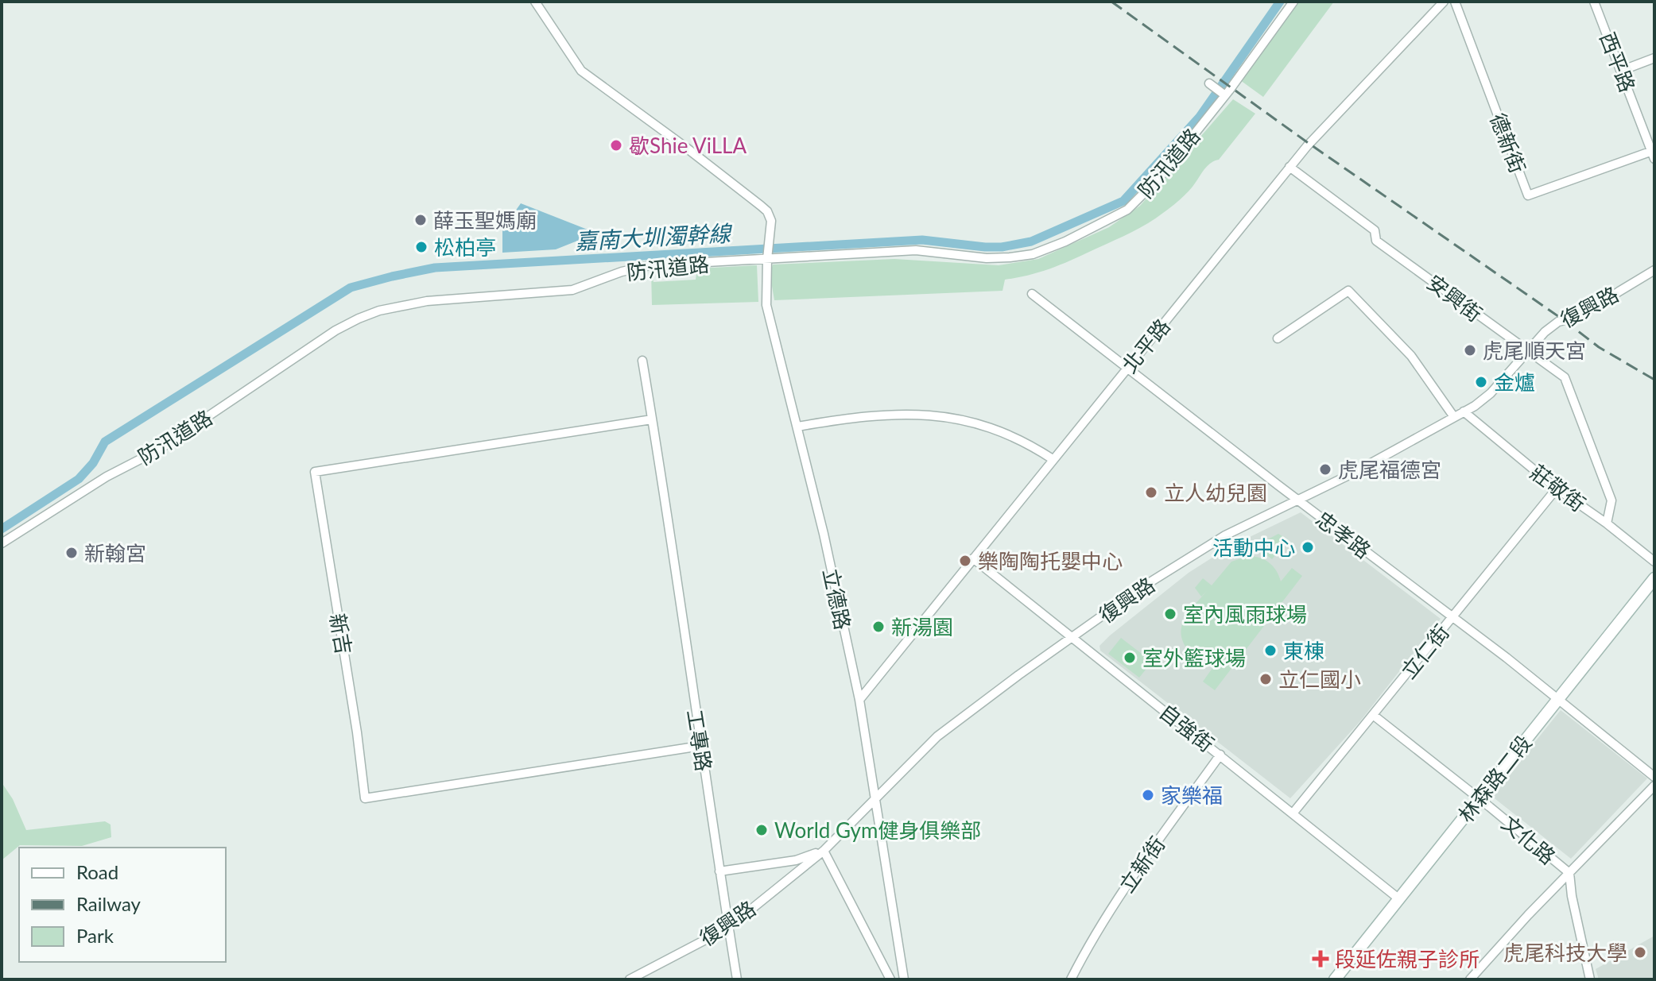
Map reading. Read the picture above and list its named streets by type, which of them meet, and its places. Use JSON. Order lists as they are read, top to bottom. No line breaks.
{"streets":{"main road":["林森路二段"],"street":["西平路","德新街","防汛道路","安興街","復興路","北平路","莊敬街","忠孝路","立德路","新吉","立仁街","自強街","工專路","文化路","立新街"]},"crossings":[["西平路","德新街"],["防汛道路","立德路"],["安興街","復興路"],["安興街","北平路"],["安興街","莊敬街"],["復興路","莊敬街"],["復興路","忠孝路"],["復興路","立德路"],["復興路","自強街"],["復興路","工專路"],["北平路","忠孝路"],["北平路","立德路"],["北平路","自強街"],["莊敬街","立仁街"],["忠孝路","立仁街"],["忠孝路","林森路二段"],["新吉","工專路"],["立仁街","自強街"],["立仁街","文化路"],["自強街","林森路二段"],["自強街","立新街"],["林森路二段","文化路"]],"water":["嘉南大圳濁幹線"],"places":{"other":["歇Shie ViLLA","薛玉聖媽廟","松柏亭","虎尾順天宮","金爐","虎尾福德宮","立人幼兒園","活動中心","新翰宮","樂陶陶托嬰中心","室內風雨球場","新湯園","東棟","室外籃球場","立仁國小","家樂福","World Gym健身俱樂部","虎尾科技大學"],"health":["段延佐親子診所"]},"legend":["Road","Railway","Park"]}
